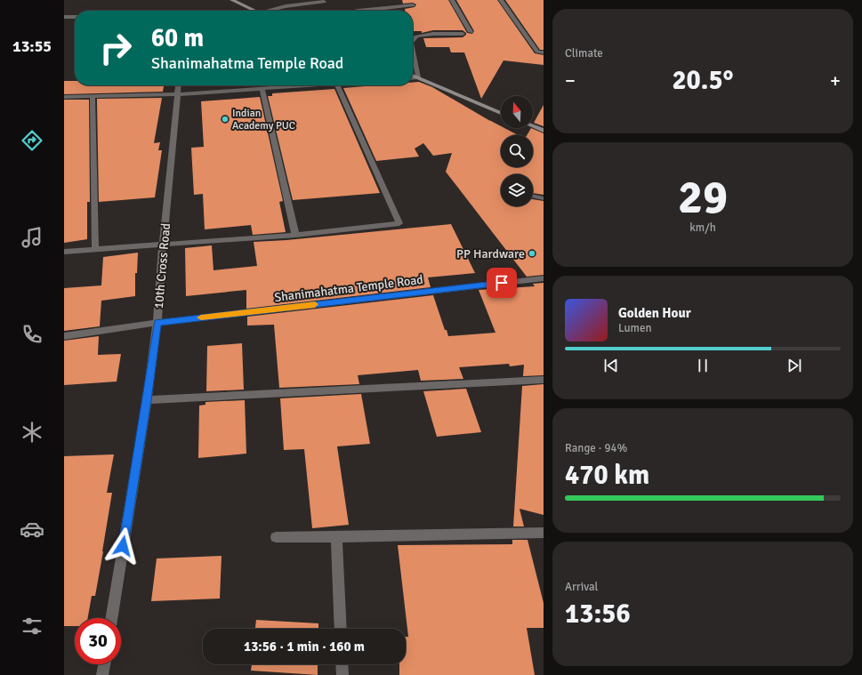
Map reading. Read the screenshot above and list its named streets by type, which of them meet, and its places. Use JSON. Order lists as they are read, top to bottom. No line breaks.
{"streets":{"street":["10th Cross Road","Shanimahatma Temple Road"]},"crossings":[["10th Cross Road","Shanimahatma Temple Road"]],"places":["Indian Academy PUC","PP Hardware"],"north":"top","page":{"tabs":"13:55","tile":["Climate",["29","km/h"],["Range · 94%","470 km"],["Arrival","13:56"]],"turn":["60 m","Shanimahatma Temple Road"],"heat":["−","20.5°","+"],"song":["Golden Hour","Lumen"],"limit":"30","trip":"13:56 · 1 min · 160 m"}}
